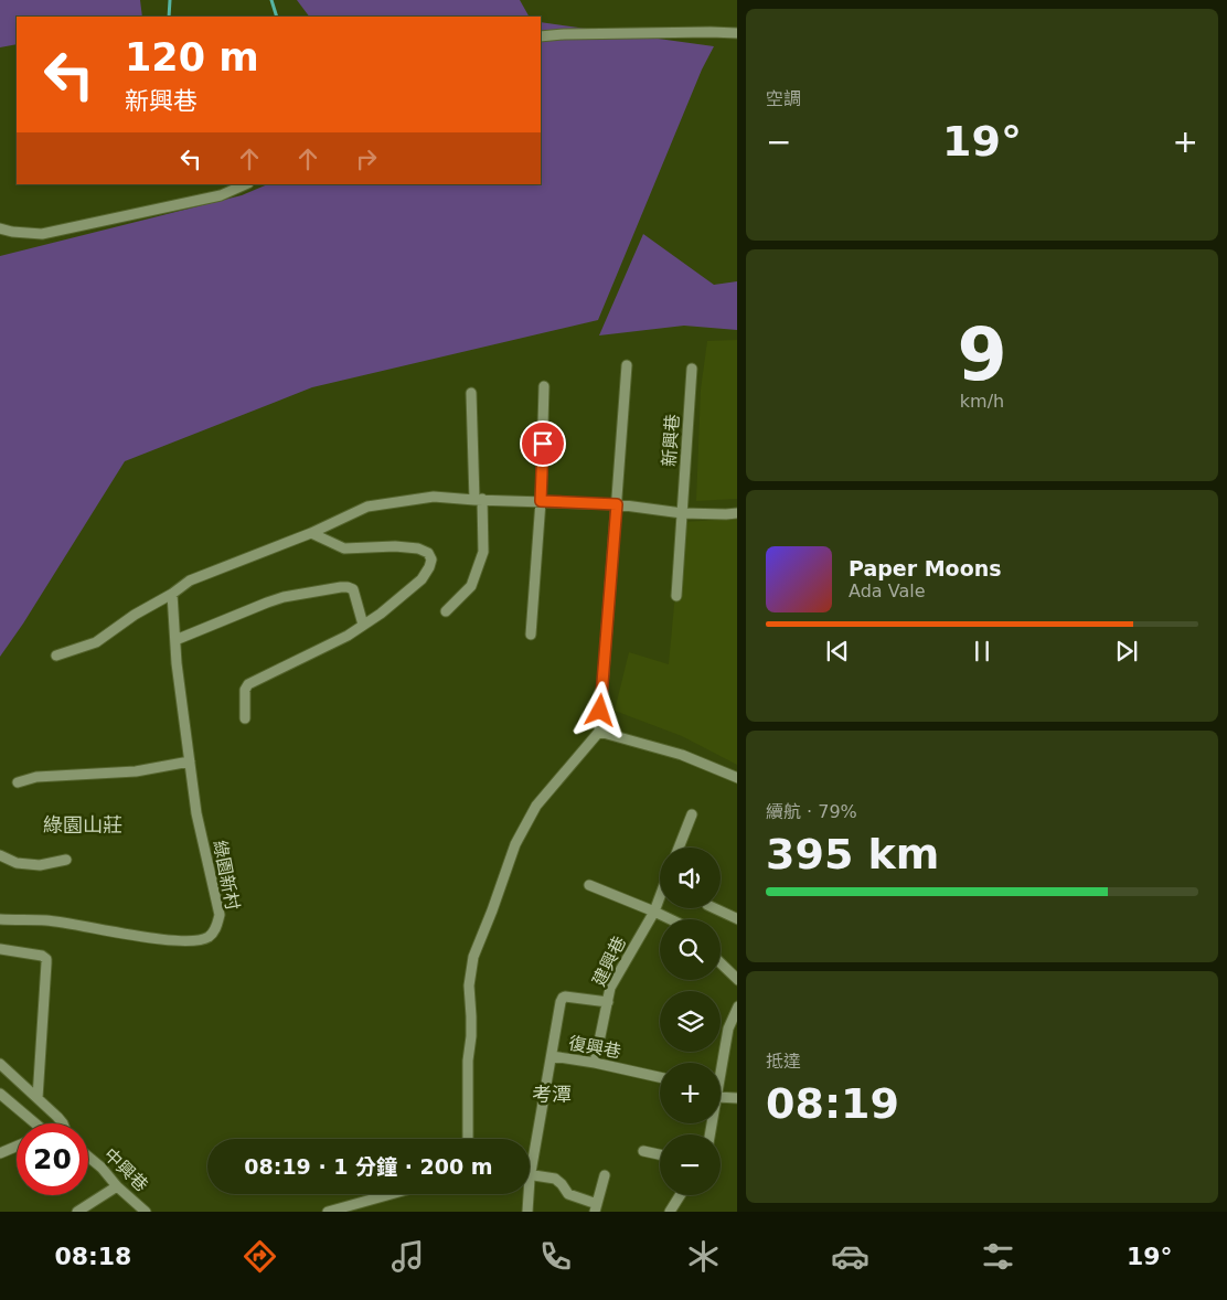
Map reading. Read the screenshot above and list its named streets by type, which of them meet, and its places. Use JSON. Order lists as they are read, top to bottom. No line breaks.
{"streets":{"street":["新興巷","綠園新村","建興巷","復興巷","中興巷"]},"crossings":[["建興巷","復興巷"]],"districts":["綠園山莊","考潭"],"page":{"tile":["空調",["9","km/h"],["續航 · 79%","395 km"],["抵達","08:19"]],"turn":["120 m","新興巷"],"heat":["−","19°","+"],"song":["Paper Moons","Ada Vale"],"map_buttons":["+","−"],"limit":"20","trip":"08:19 · 1 分鐘 · 200 m","tabs":["08:18","19°"]}}
